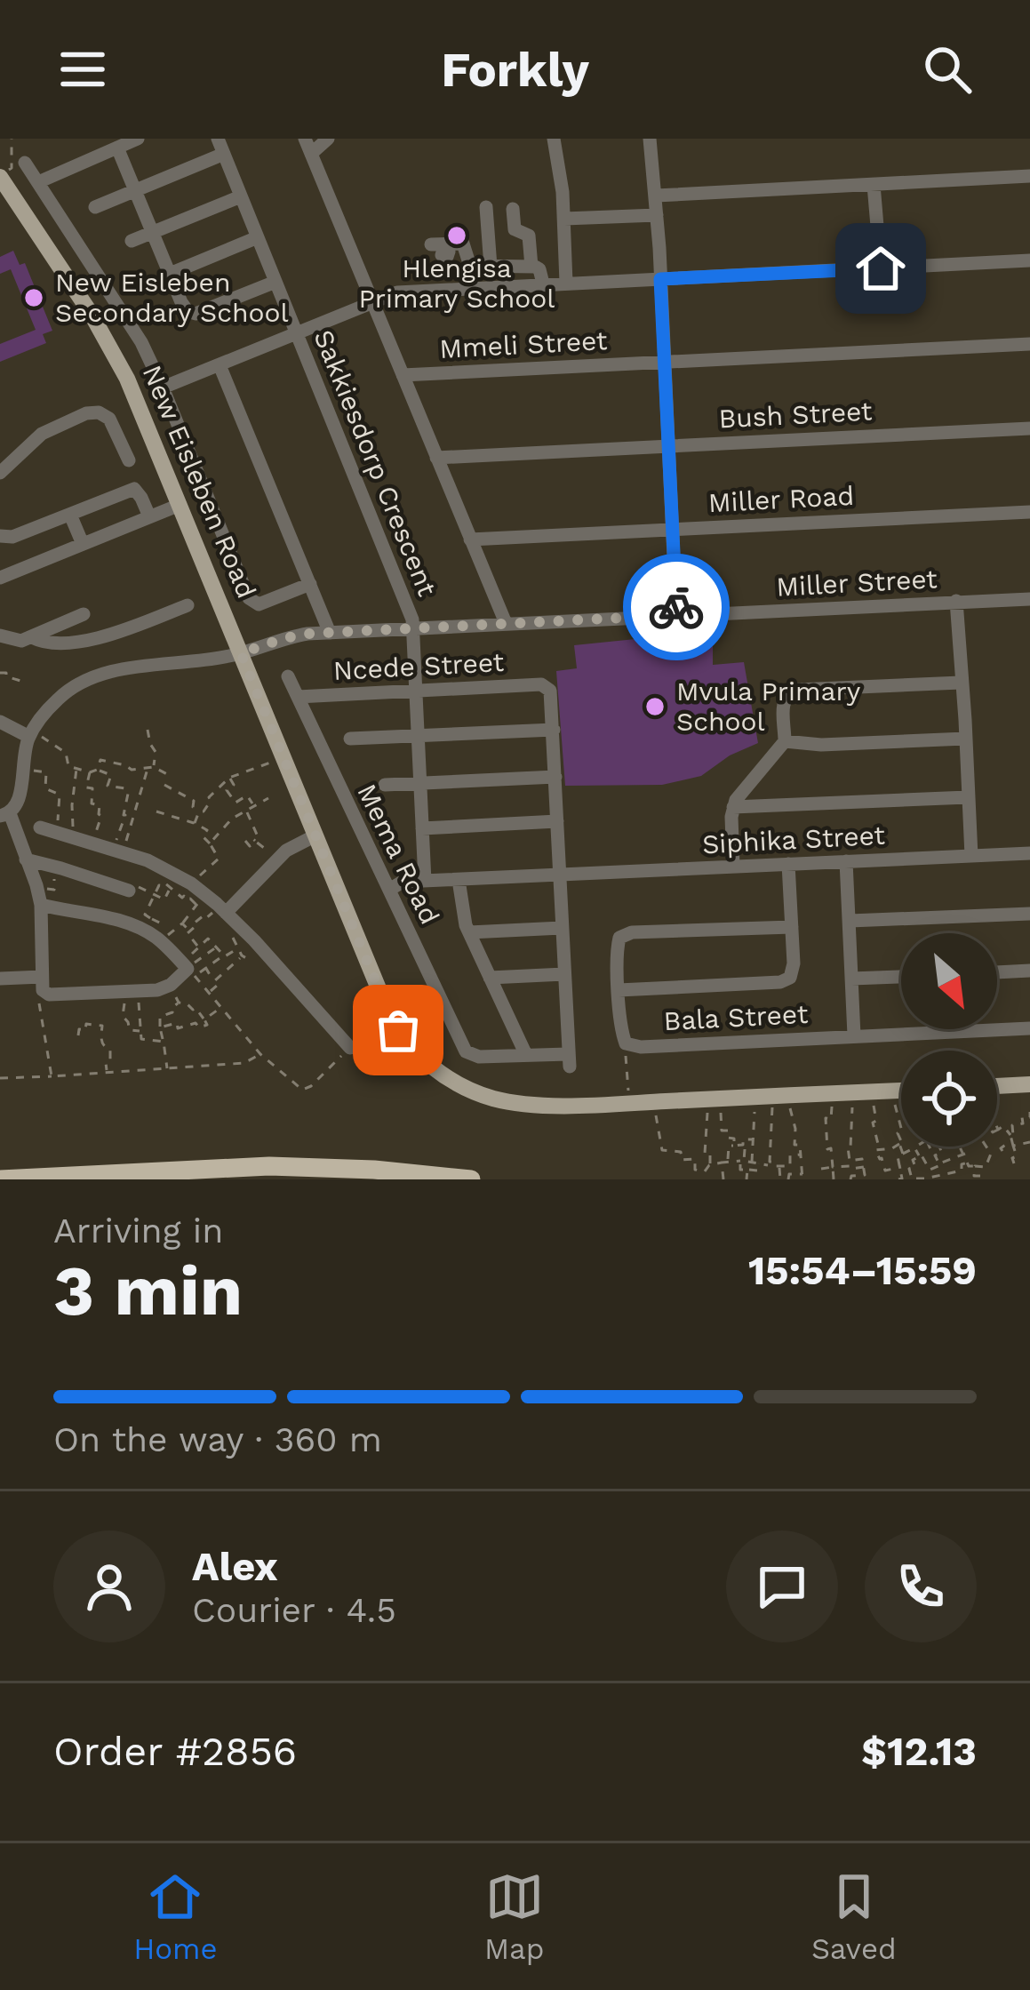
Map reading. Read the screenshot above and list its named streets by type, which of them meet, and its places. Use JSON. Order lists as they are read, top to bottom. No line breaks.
{"streets":{"main road":["New Eisleben Road"],"street":["Mmeli Street","Bush Street","Sakkiesdorp Crescent","Miller Road","Miller Street","Ncede Street","Siphika Street","Mema Road","Bala Street"]},"crossings":[["Sakkiesdorp Crescent","Miller Street"],["Sakkiesdorp Crescent","Ncede Street"],["Sakkiesdorp Crescent","Siphika Street"],["New Eisleben Road","Miller Street"],["Ncede Street","Mema Road"],["Siphika Street","Mema Road"]],"places":["Hlengisa Primary School","New Eisleben Secondary School","Mvula Primary School"],"north":"bottom right","page":{"header":"Forkly","heading":["3 min","Arriving in","15:54–15:59"],"panel":["Alex","Courier · 4.5","Order #2856","$12.13"],"bar":"On the way · 360 m","tabs":["Home","Map","Saved"]}}
